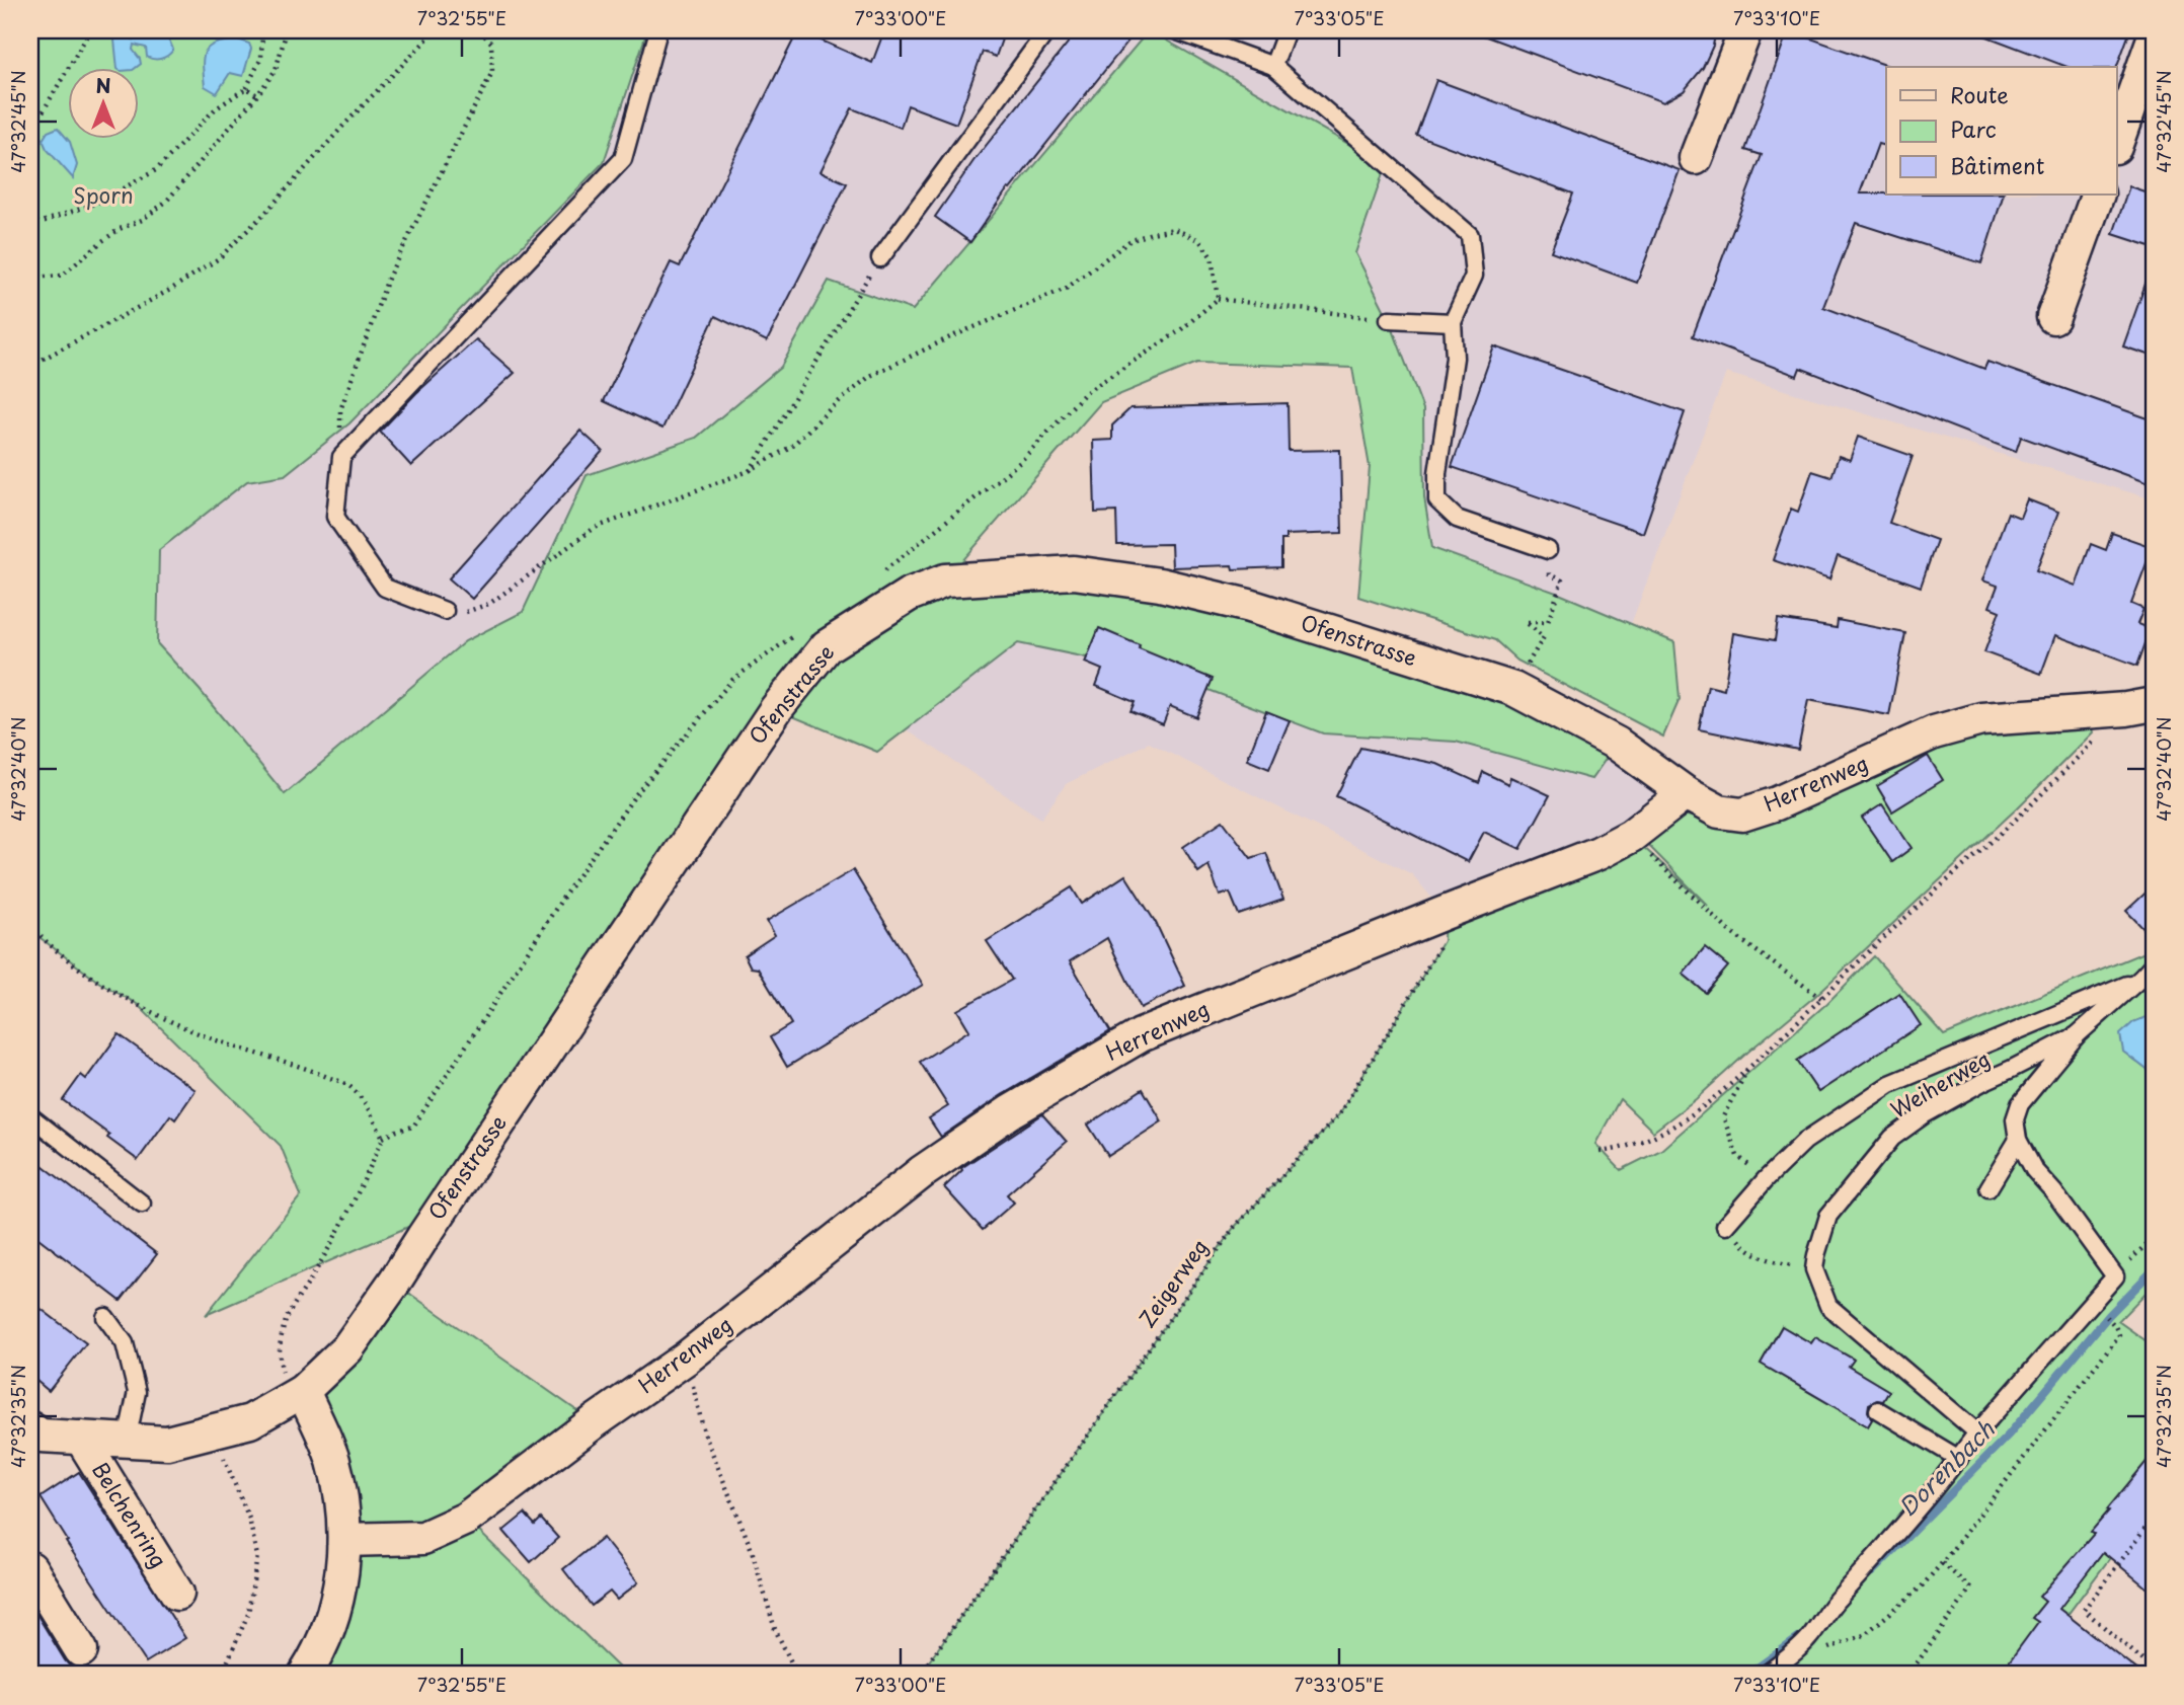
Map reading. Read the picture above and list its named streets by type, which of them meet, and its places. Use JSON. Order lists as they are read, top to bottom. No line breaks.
{"streets":{"street":["Ofenstrasse","Herrenweg","Belchenring"],"lane":["Weiherweg"],"path":["Zeigerweg"]},"crossings":[["Ofenstrasse","Herrenweg"],["Ofenstrasse","Belchenring"],["Herrenweg","Zeigerweg"]],"water":["Dorenbach"],"parks":["Sporn"],"legend":["Route","Parc","Bâtiment"],"north":"top","coordinates":["7°32'55\"E","7°33'00\"E","7°33'05\"E","7°33'10\"E","47°32'45\"N","47°32'40\"N","47°32'35\"N"]}
